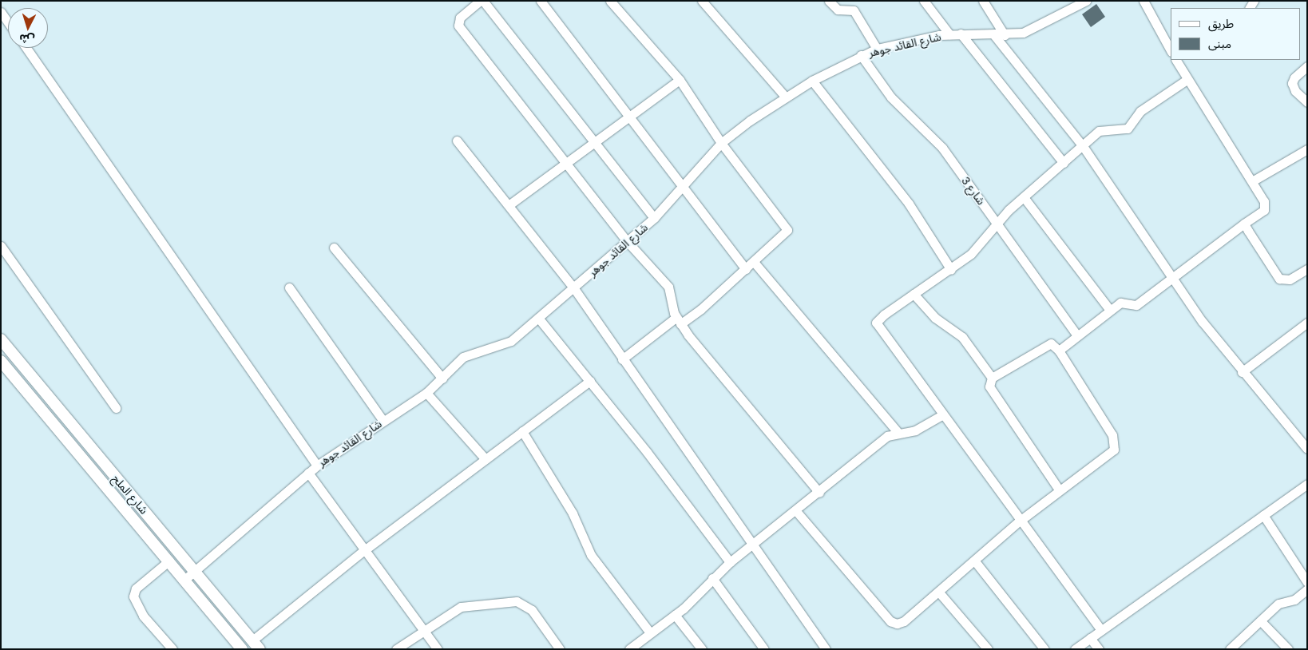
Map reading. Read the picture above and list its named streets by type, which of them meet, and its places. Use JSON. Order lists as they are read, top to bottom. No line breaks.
{"streets":{"street":["شارع القائد جوهر","شارع 3","شارع الملح"]},"crossings":[["شارع القائد جوهر","شارع 3"],["شارع القائد جوهر","شارع الملح"]],"legend":["طريق","مبنى"],"north":"bottom"}
